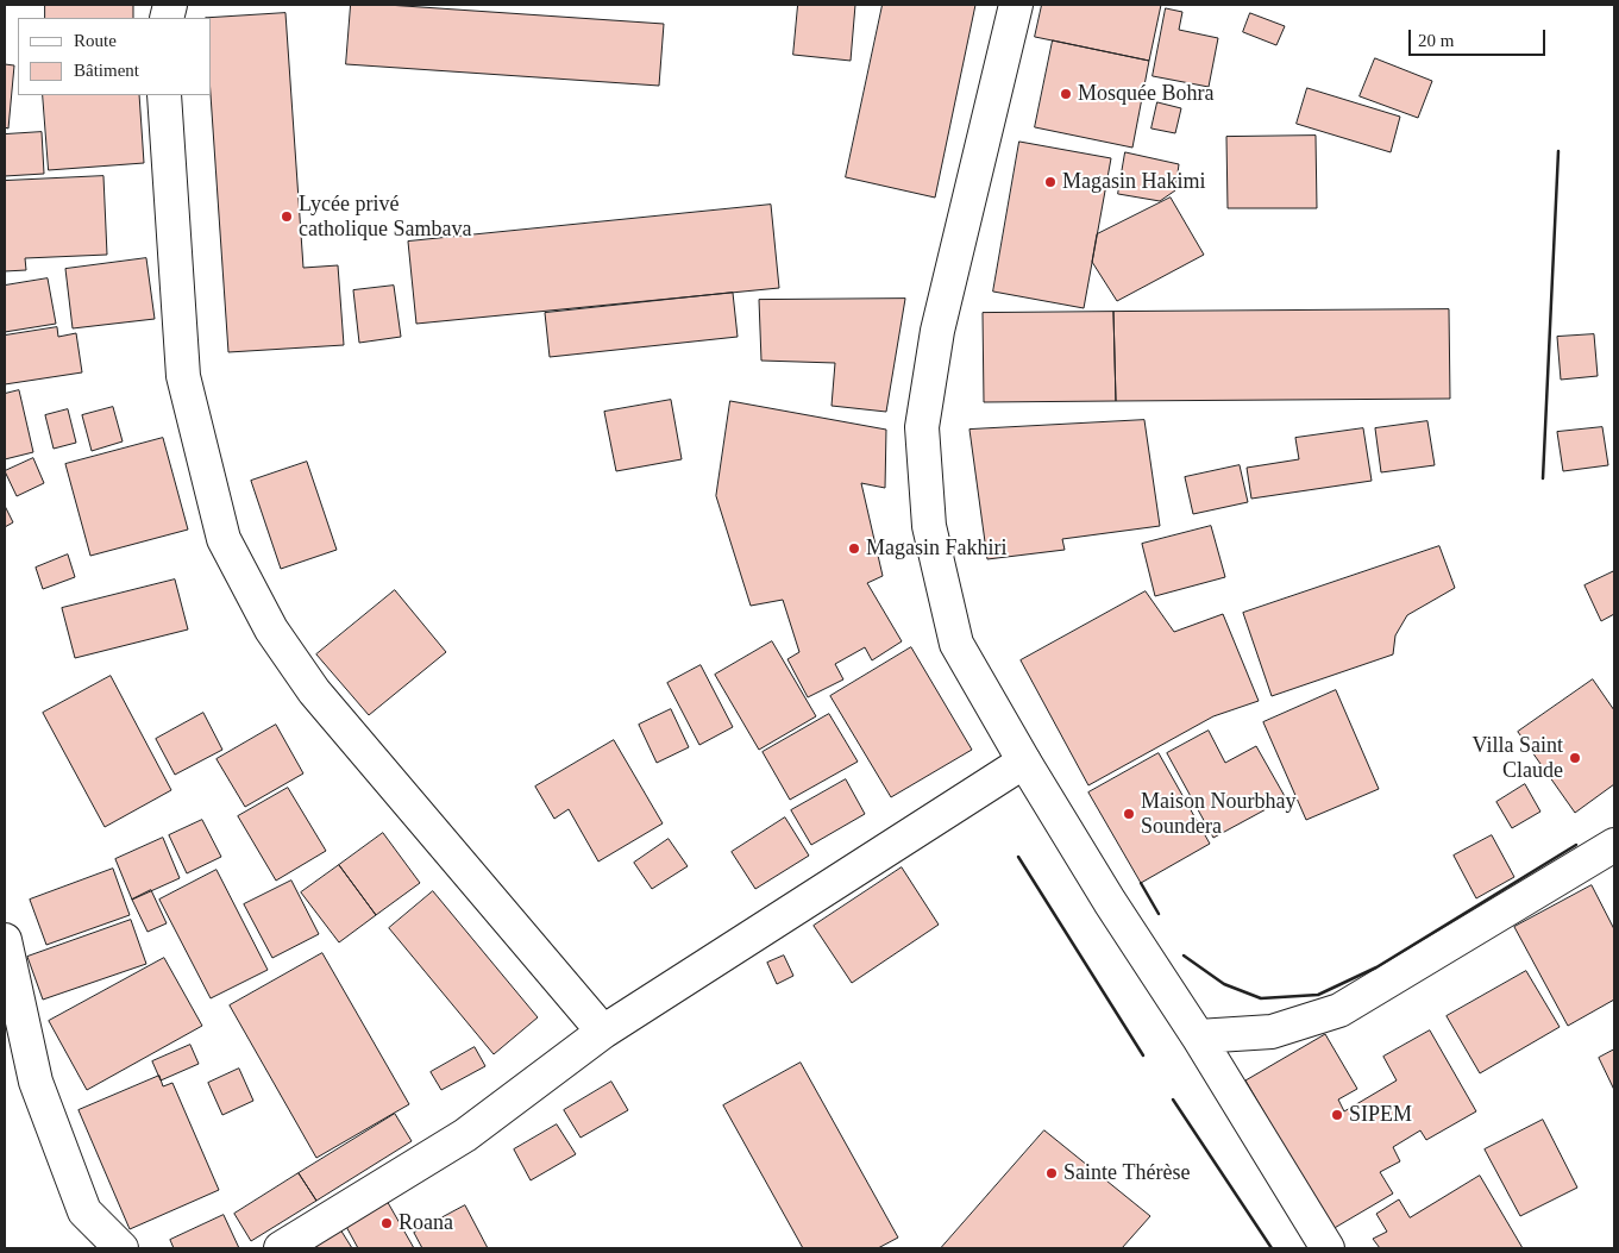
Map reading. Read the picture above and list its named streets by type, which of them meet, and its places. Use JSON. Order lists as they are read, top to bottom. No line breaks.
{"places":["Mosquée Bohra","Magasin Hakimi","Lycée privé catholique Sambava","Magasin Fakhiri","Villa Saint Claude","Maison Nourbhay Soundera","SIPEM","Sainte Thérèse","Roana"],"legend":["Route","Bâtiment"],"scale_bar":"20 m"}
